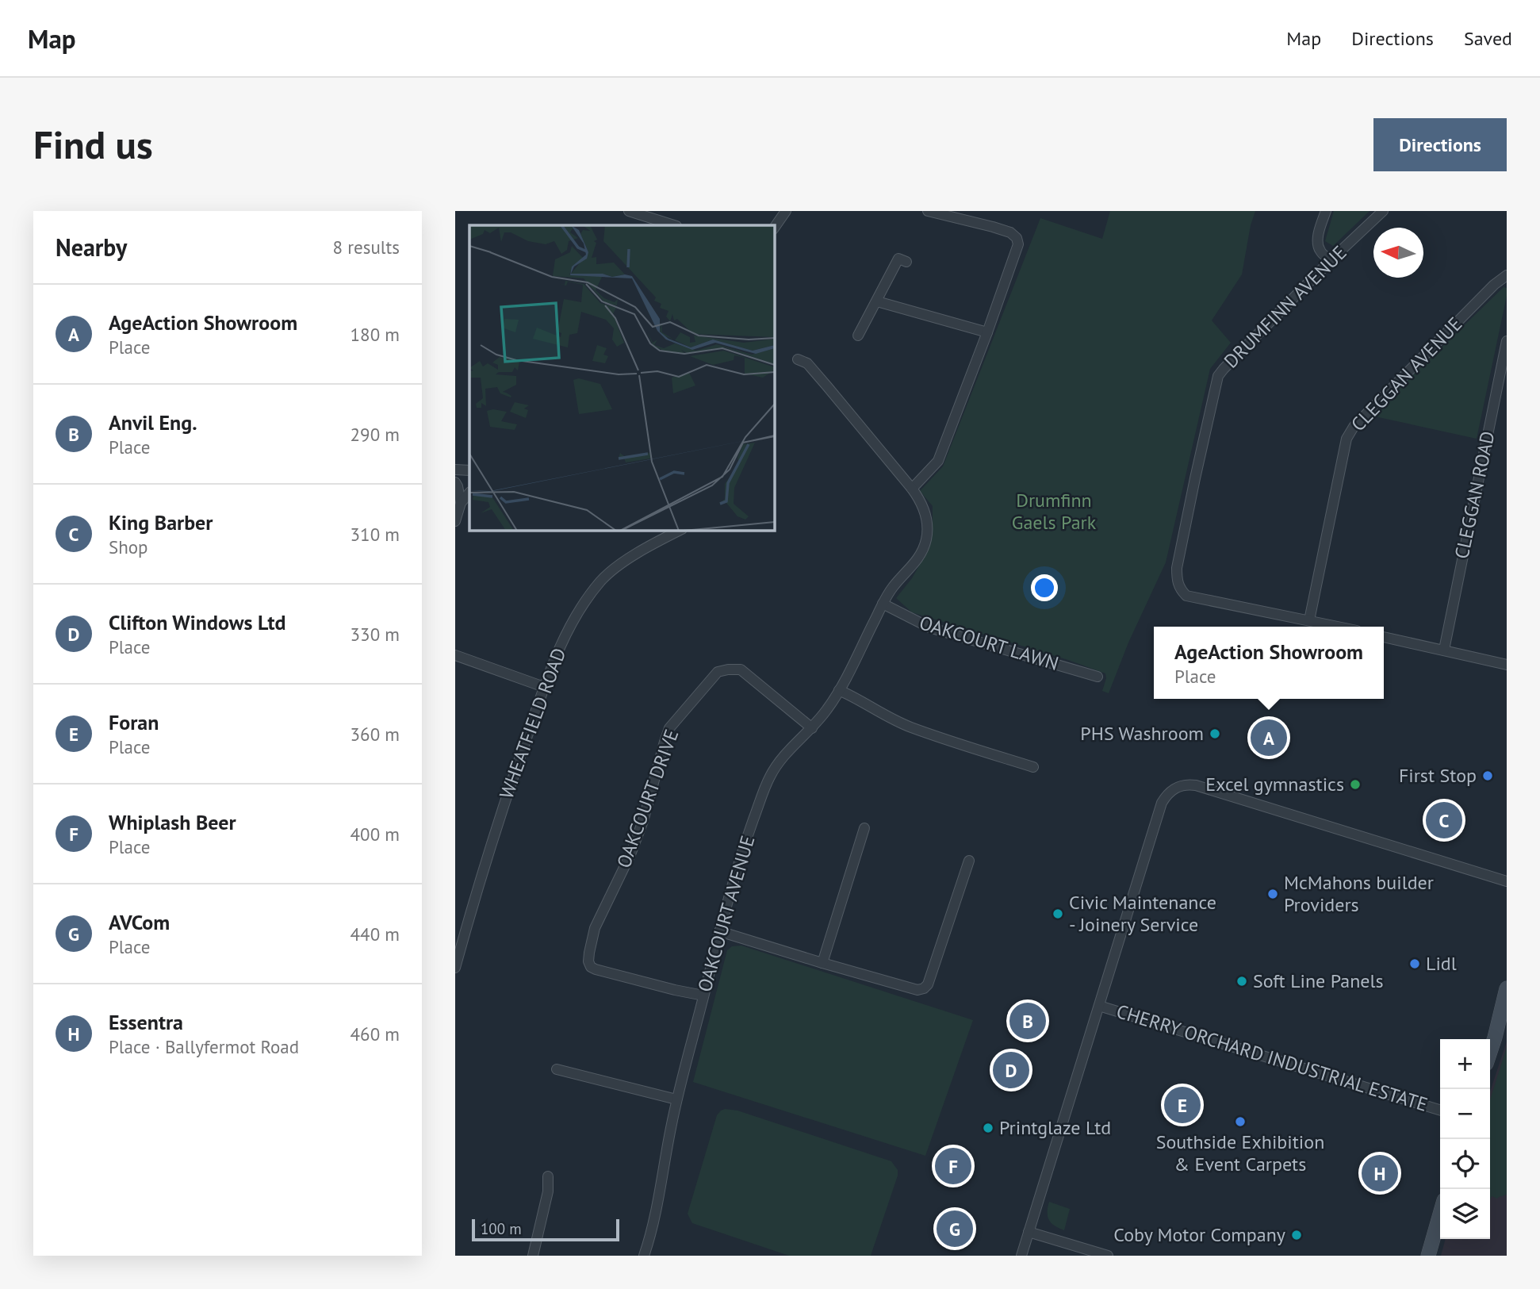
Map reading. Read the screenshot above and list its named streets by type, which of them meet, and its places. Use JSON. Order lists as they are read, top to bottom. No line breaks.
{"streets":{"street":["DRUMFINN AVENUE","CLEGGAN AVENUE","CLEGGAN ROAD","OAKCOURT LAWN","WHEATFIELD ROAD","OAKCOURT DRIVE","OAKCOURT AVENUE","CHERRY ORCHARD INDUSTRIAL ESTATE"]},"crossings":[["DRUMFINN AVENUE","CLEGGAN AVENUE"],["OAKCOURT LAWN","OAKCOURT AVENUE"],["OAKCOURT DRIVE","OAKCOURT AVENUE"]],"parks":["Drumfinn Gaels Park"],"places":["PHS Washroom","First Stop","Excel gymnastics","McMahons builder Providers","Civic Maintenance - Joinery Service","Lidl","Soft Line Panels","Southside Exhibition & Event Carpets","Printglaze Ltd","Coby Motor Company"],"scale_bar":"100 m","north":"left","page":{"header":"Map","nav":["Map","Directions","Saved"],"buttons":"Directions","title":"Find us","heading":["Nearby","8 results"],"list":[{"mark":"A","name":"AgeAction Showroom","note":"Place","value":"180 m"},{"mark":"B","name":"Anvil Eng.","note":"Place","value":"290 m"},{"mark":"C","name":"King Barber","note":"Shop","value":"310 m"},{"mark":"D","name":"Clifton Windows Ltd","note":"Place","value":"330 m"},{"mark":"E","name":"Foran","note":"Place","value":"360 m"},{"mark":"F","name":"Whiplash Beer","note":"Place","value":"400 m"},{"mark":"G","name":"AVCom","note":"Place","value":"440 m"},{"mark":"H","name":"Essentra","note":"Place · Ballyfermot Road","value":"460 m"}],"popup":["AgeAction Showroom","Place"],"pins":["A","C","B","D","E","F","H","G"],"map_buttons":["+","−"],"scale":"100 m"}}
